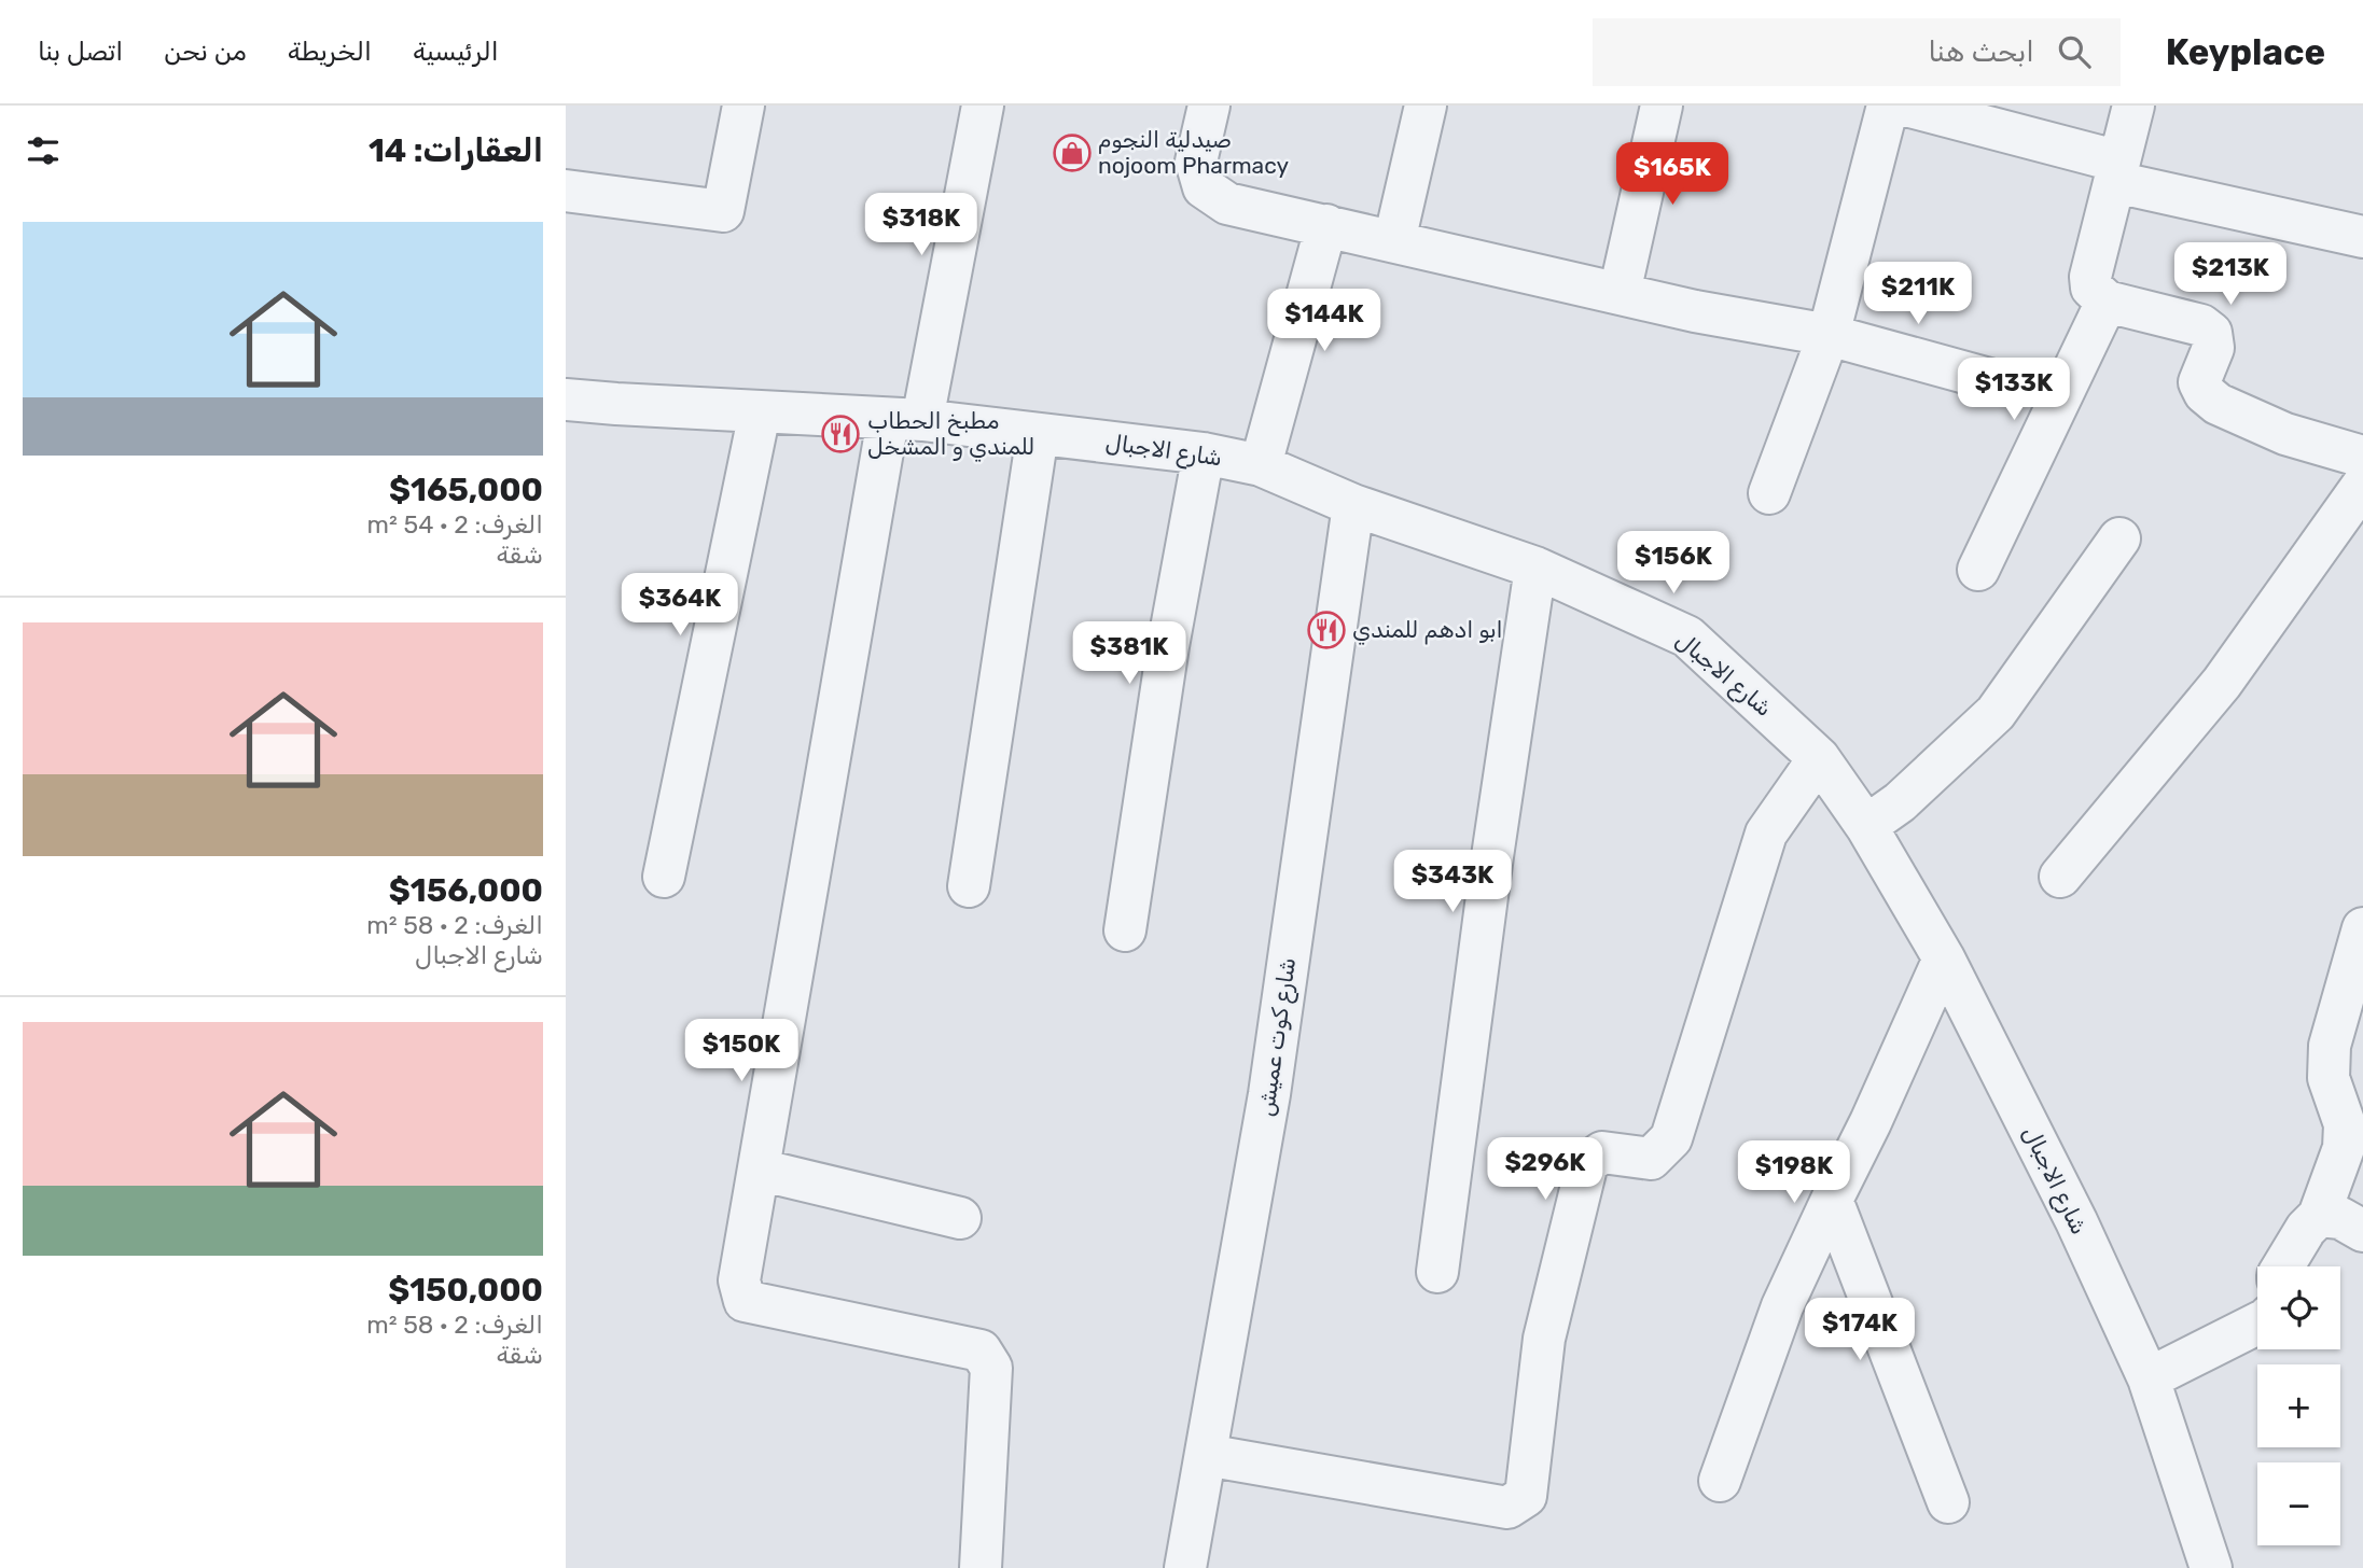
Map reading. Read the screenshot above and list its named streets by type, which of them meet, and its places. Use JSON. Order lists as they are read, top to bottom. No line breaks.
{"streets":{"street":["شارع الاجبال","شارع كوت عميش"]},"crossings":[["شارع الاجبال","شارع كوت عميش"]],"places":{"shop":["صيدلية النجوم nojoom Pharmacy"],"restaurant":["مطبخ الحطاب للمندي و المشخل","ابو ادهم للمندي"]},"page":{"header":"Keyplace","search":"ابحث هنا","nav":["الرئيسية","الخريطة","من نحن","اتصل بنا"],"heading":"العقارات: 14","price":["$165K","$318K","$213K","$211K","$144K","$133K","$156K","$364K","$381K","$343K","$150K","$296K","$198K","$174K"],"list":[{"name":"$165,000","note":"الغرف: 2 · 54 m² · شقة"},{"name":"$156,000","note":"الغرف: 2 · 58 m² · شارع الاجبال"},{"name":"$150,000","note":"الغرف: 2 · 58 m² · شقة"}],"map_buttons":["+","−"]}}
